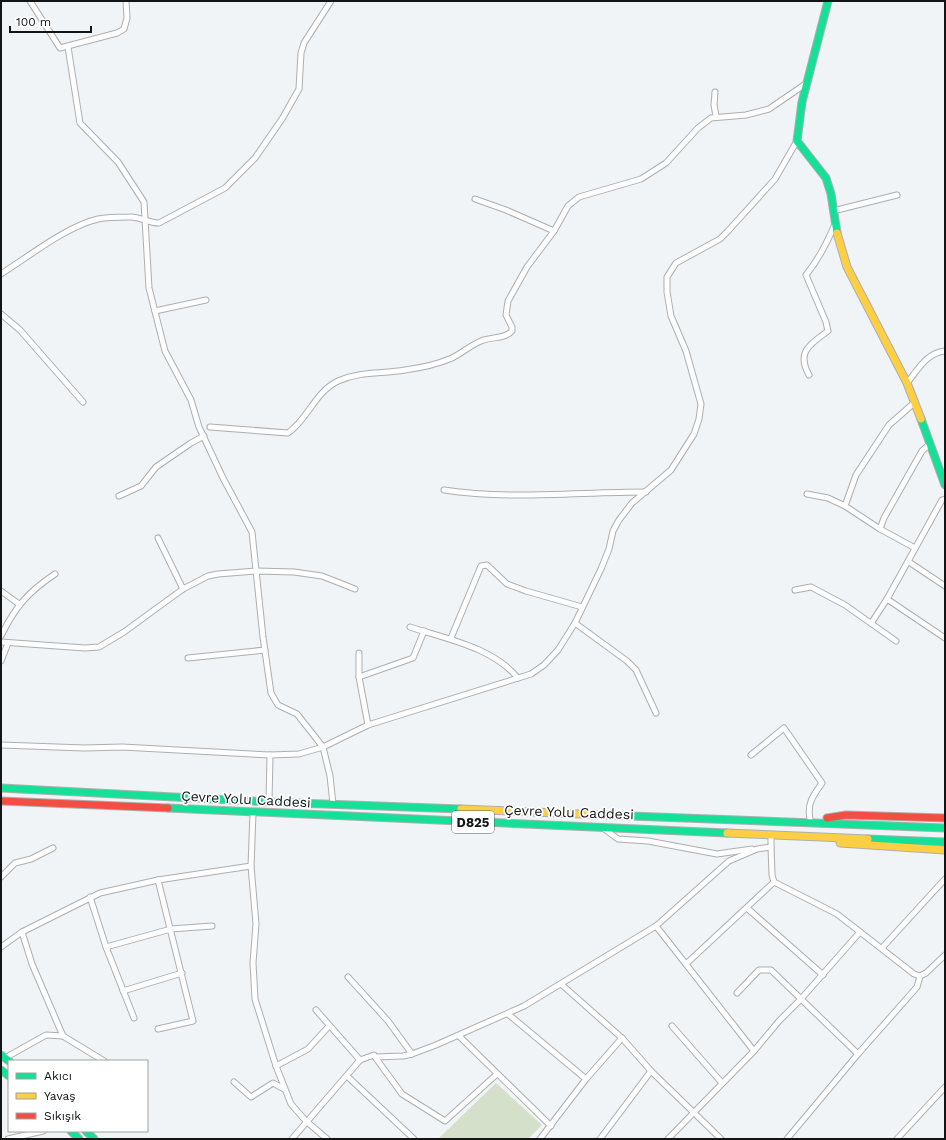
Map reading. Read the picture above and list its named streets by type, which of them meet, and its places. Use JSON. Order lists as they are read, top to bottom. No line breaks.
{"streets":{"main road":["Çevre Yolu Caddesi","D825"]},"legend":["Akıcı","Yavaş","Sıkışık"],"scale_bar":"100 m"}
